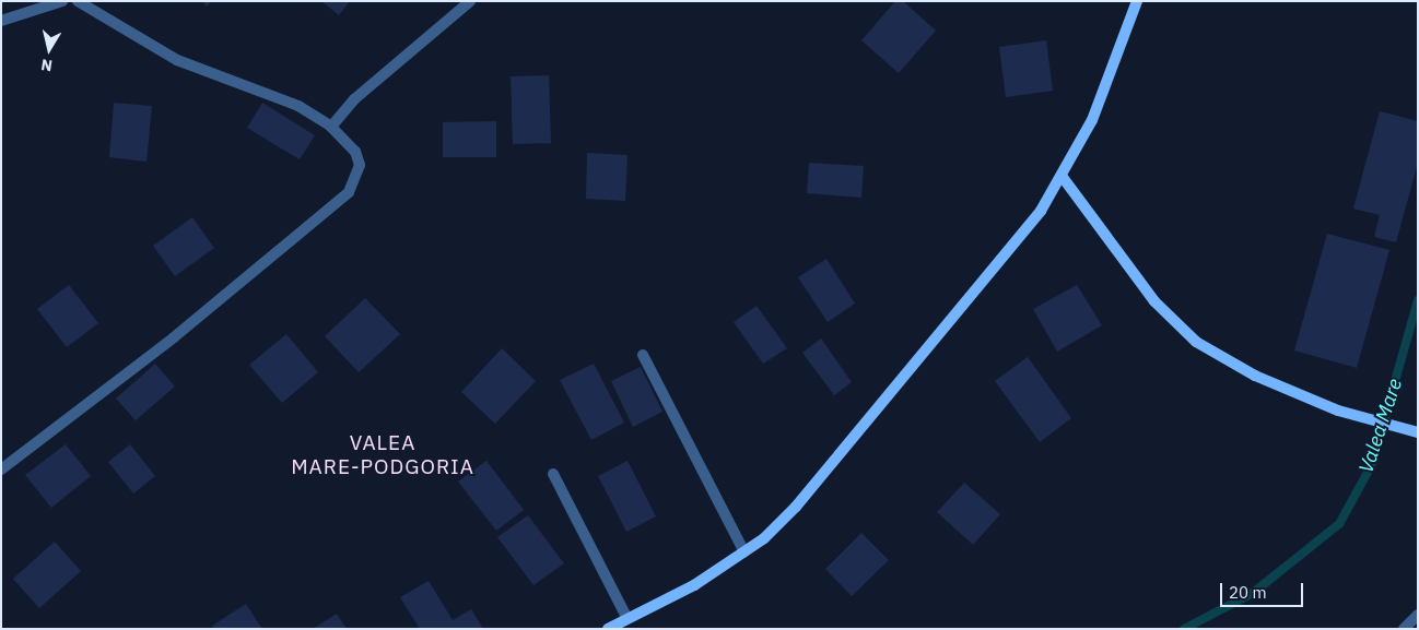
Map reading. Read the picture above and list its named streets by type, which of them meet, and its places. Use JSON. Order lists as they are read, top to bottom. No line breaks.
{"districts":["VALEA MARE-PODGORIA"],"water":["Valea Mare"],"scale_bar":"20 m","north":"bottom"}
